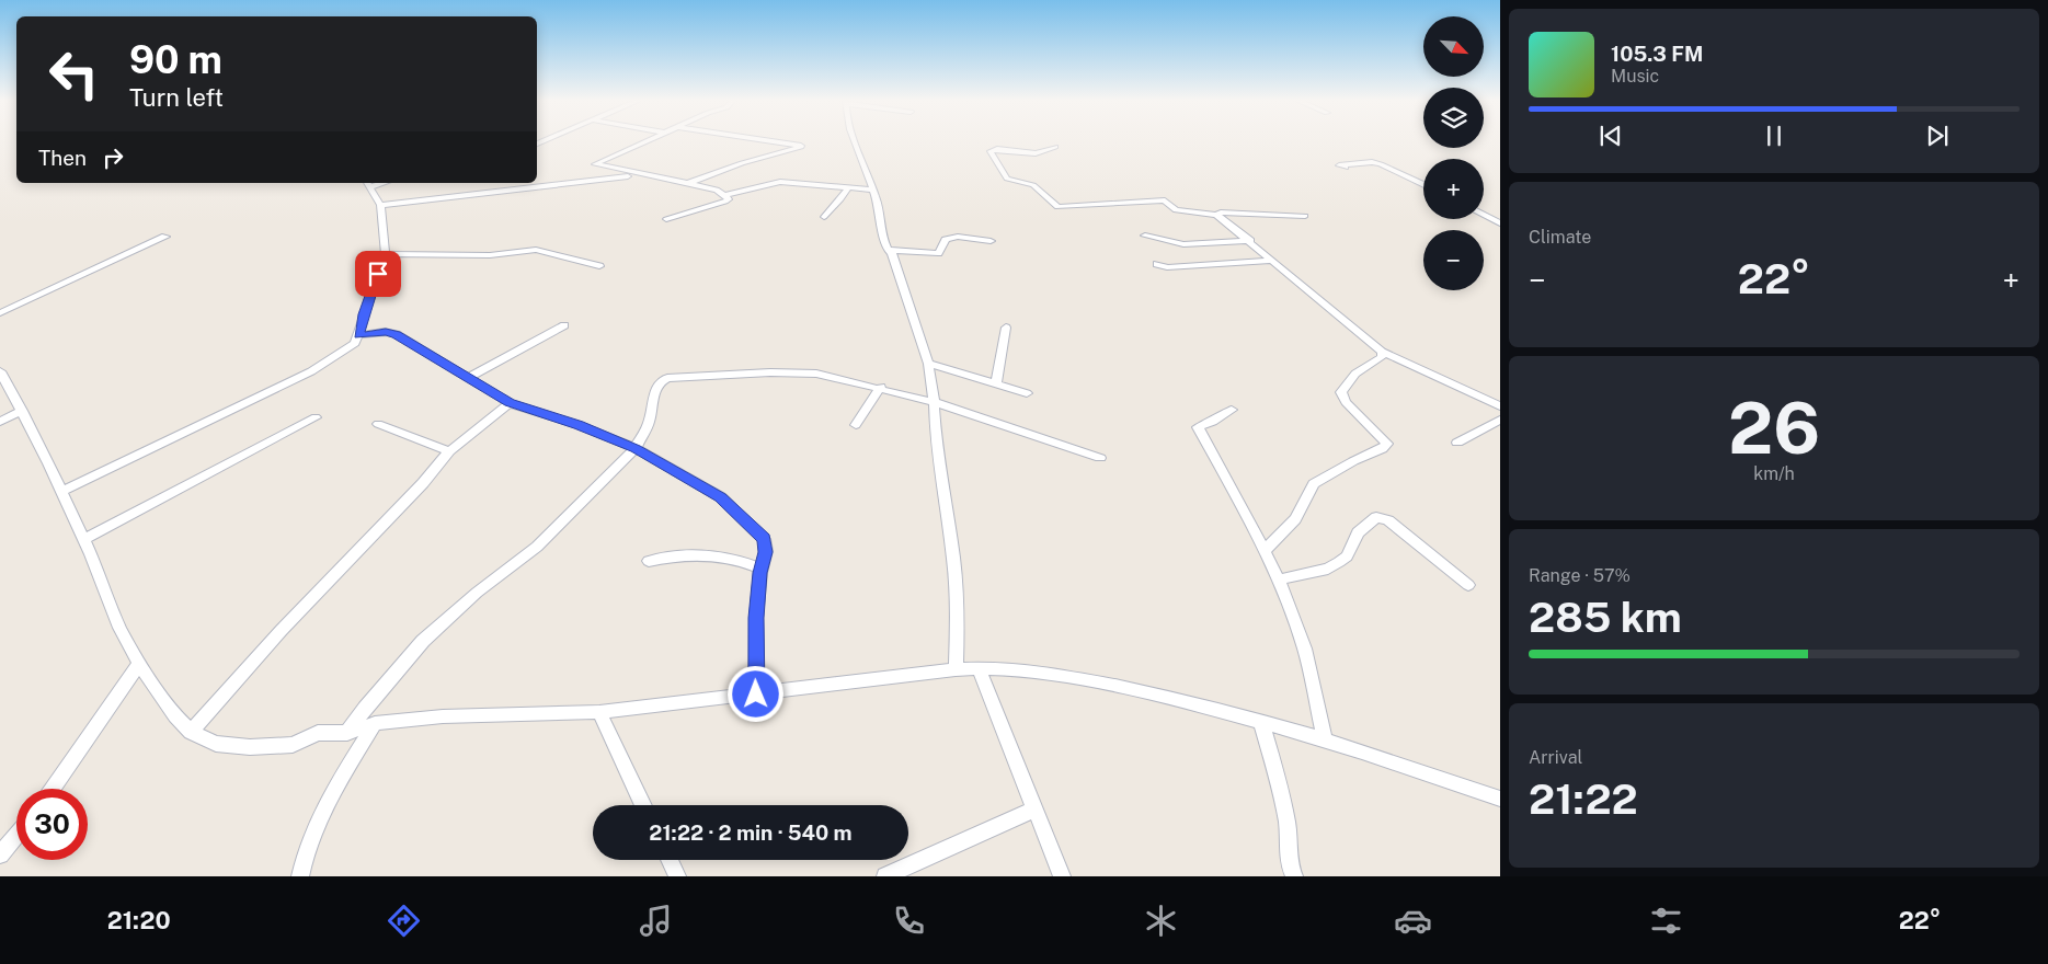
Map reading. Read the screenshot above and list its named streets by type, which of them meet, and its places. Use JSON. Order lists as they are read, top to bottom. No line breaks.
{"north":"bottom right","page":{"map_buttons":["+","−"],"turn":["90 m","Turn left"],"song":["105.3 FM","Music"],"then":"Then","tile":["Climate",["26","km/h"],["Range · 57%","285 km"],["Arrival","21:22"]],"heat":["−","22°","+"],"limit":"30","trip":"21:22 · 2 min · 540 m","tabs":["21:20","22°"]}}
